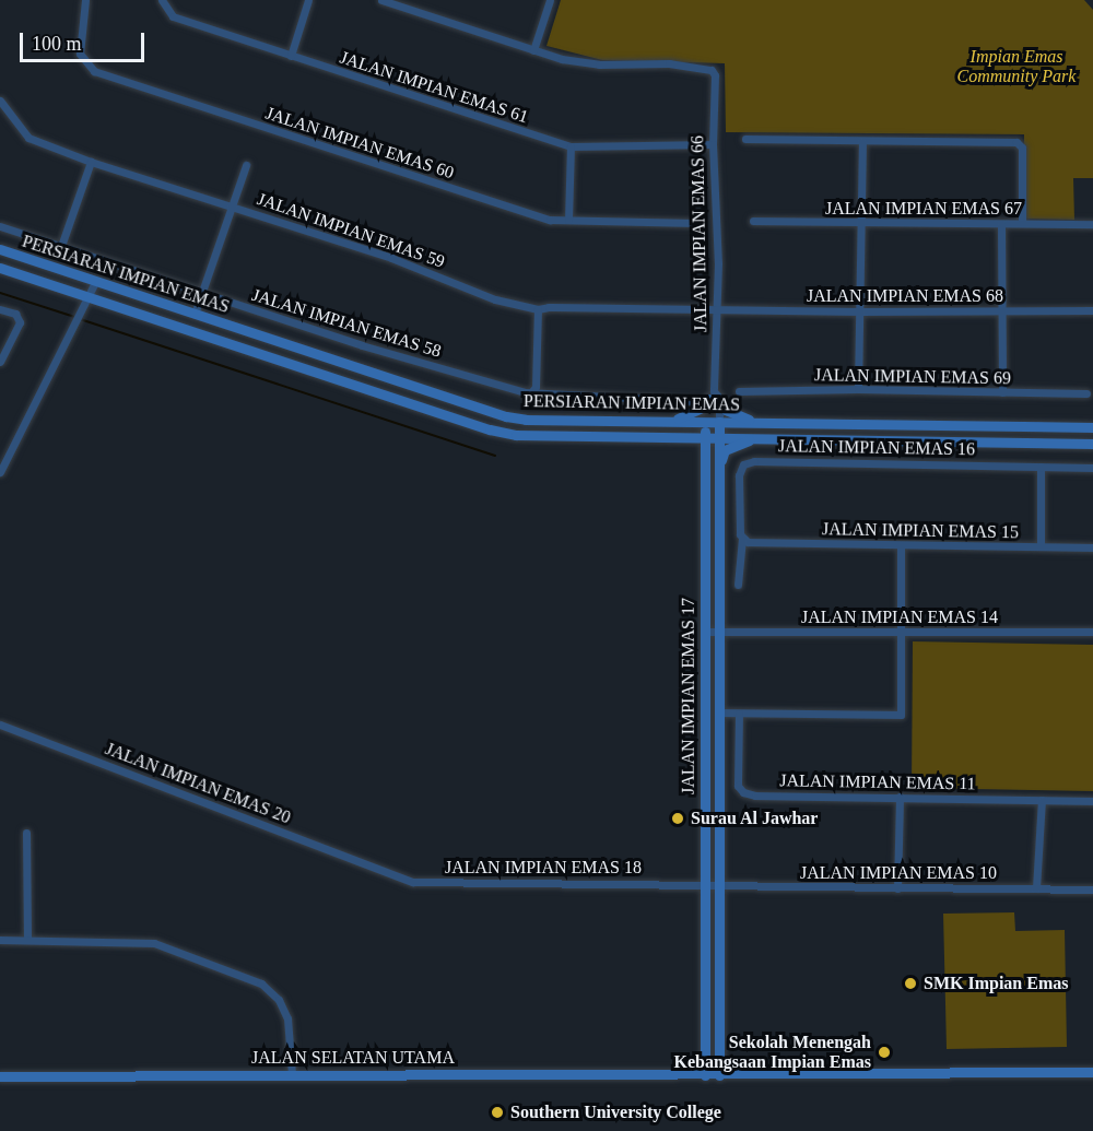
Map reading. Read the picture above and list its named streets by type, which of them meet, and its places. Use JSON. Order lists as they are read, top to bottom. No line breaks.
{"streets":{"main road":["PERSIARAN IMPIAN EMAS","JALAN IMPIAN EMAS 17","JALAN SELATAN UTAMA"],"street":["JALAN IMPIAN EMAS 61","JALAN IMPIAN EMAS 60","JALAN IMPIAN EMAS 67","JALAN IMPIAN EMAS 59","JALAN IMPIAN EMAS 66","JALAN IMPIAN EMAS 68","JALAN IMPIAN EMAS 58","JALAN IMPIAN EMAS 69","JALAN IMPIAN EMAS 16","JALAN IMPIAN EMAS 15","JALAN IMPIAN EMAS 14","JALAN IMPIAN EMAS 11","JALAN IMPIAN EMAS 20","JALAN IMPIAN EMAS 18","JALAN IMPIAN EMAS 10"]},"crossings":[["JALAN IMPIAN EMAS 61","JALAN IMPIAN EMAS 66"],["JALAN IMPIAN EMAS 59","JALAN IMPIAN EMAS 66"],["JALAN IMPIAN EMAS 59","JALAN IMPIAN EMAS 68"],["JALAN IMPIAN EMAS 66","PERSIARAN IMPIAN EMAS"],["JALAN IMPIAN EMAS 66","JALAN IMPIAN EMAS 68"],["JALAN IMPIAN EMAS 66","JALAN IMPIAN EMAS 17"],["PERSIARAN IMPIAN EMAS","JALAN IMPIAN EMAS 17"],["JALAN IMPIAN EMAS 16","JALAN IMPIAN EMAS 15"],["JALAN IMPIAN EMAS 14","JALAN IMPIAN EMAS 17"],["JALAN IMPIAN EMAS 17","JALAN IMPIAN EMAS 18"],["JALAN IMPIAN EMAS 17","JALAN IMPIAN EMAS 10"],["JALAN IMPIAN EMAS 17","JALAN SELATAN UTAMA"],["JALAN IMPIAN EMAS 20","JALAN IMPIAN EMAS 18"],["JALAN IMPIAN EMAS 18","JALAN IMPIAN EMAS 10"]],"parks":["Impian Emas Community Park"],"places":["Surau Al Jawhar","SMK Impian Emas","Sekolah Menengah Kebangsaan Impian Emas","Southern University College"],"scale_bar":"100 m"}
